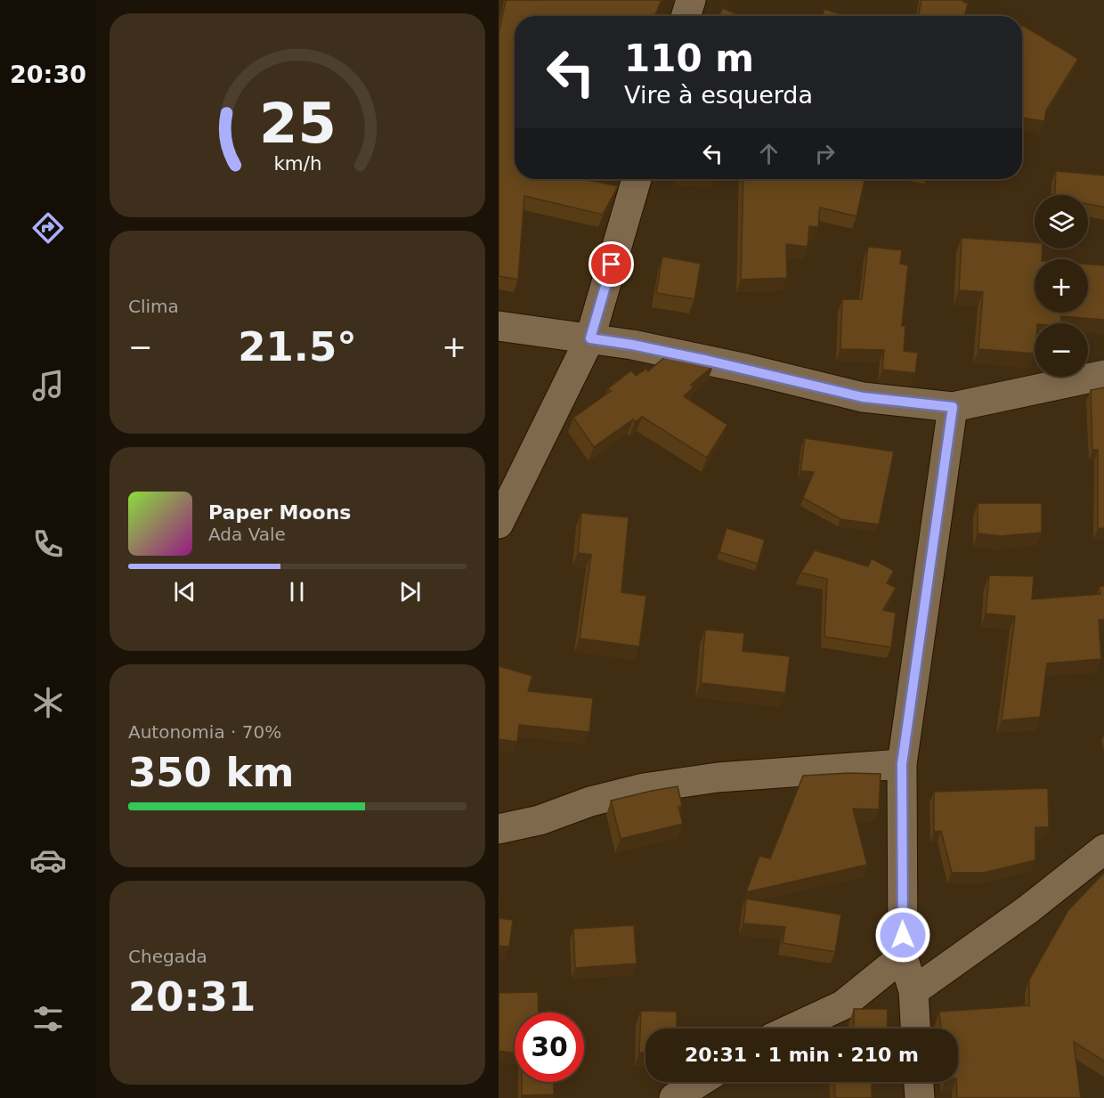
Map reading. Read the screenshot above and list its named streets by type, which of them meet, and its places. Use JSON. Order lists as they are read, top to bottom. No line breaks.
{"page":{"tabs":"20:30","turn":["110 m","Vire à esquerda"],"map_buttons":["+","−"],"tile":["Clima",["Autonomia · 70%","350 km"],["Chegada","20:31"]],"heat":["−","21.5°","+"],"song":["Paper Moons","Ada Vale"],"limit":"30","trip":"20:31 · 1 min · 210 m","gauge":["25","km/h"]}}
